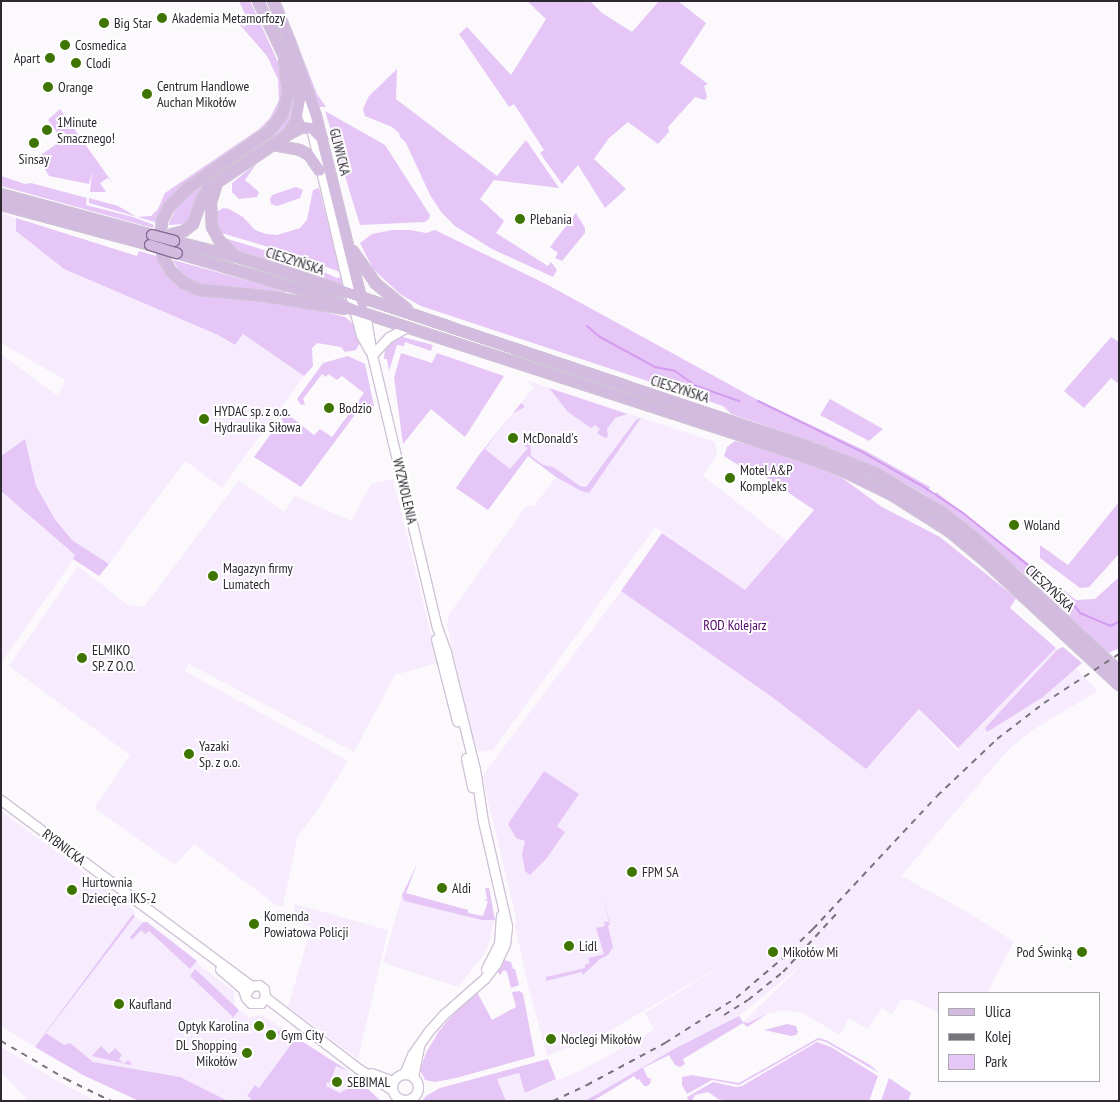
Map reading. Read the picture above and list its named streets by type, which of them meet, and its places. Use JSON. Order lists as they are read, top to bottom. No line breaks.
{"streets":{"main road":["GLIWICKA","CIESZYŃSKA"],"street":["WYZWOLENIA","RYBNICKA"]},"crossings":[["GLIWICKA","CIESZYŃSKA"],["GLIWICKA","WYZWOLENIA"],["CIESZYŃSKA","WYZWOLENIA"]],"parks":["ROD Kolejarz"],"places":["Akademia Metamorfozy","Big Star","Cosmedica","Apart","Clodi","Orange","Centrum Handlowe Auchan Mikołów","1Minute Smacznego!","Sinsay","Plebania","Bodzio","HYDAC sp. z o.o. Hydraulika Siłowa","McDonald's","Motel A&P Kompleks","Woland","Magazyn firmy Lumatech","ELMIKO SP. Z O.O.","Yazaki Sp. z o.o.","FPM SA","Aldi","Hurtownia Dziecięca IKS-2","Komenda Powiatowa Policji","Lidl","Mikołów Mi","Pod Świnką","Kaufland","Optyk Karolina","Gym City","Noclegi Mikołów","DL Shopping Mikołów","SEBIMAL"],"legend":["Ulica","Kolej","Park"]}
